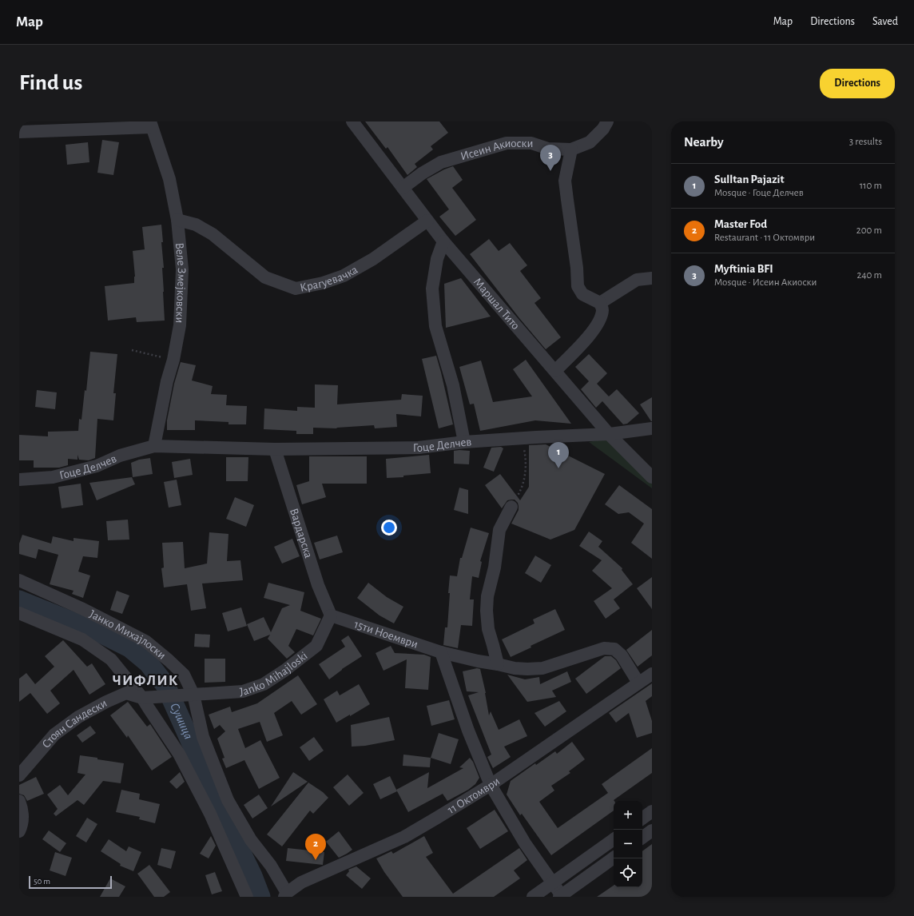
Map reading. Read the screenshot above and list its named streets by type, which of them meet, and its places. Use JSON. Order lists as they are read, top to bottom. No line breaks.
{"streets":{"street":["Исеин Акиоски","Крагуевачка","Веле Змејковски","Маршал Тито","Гоце Делчев","Вардарска","15ти Ноември","Јанко Михајлоски","Janko Mihajloski","Стоян Сандески","11 Октомври"]},"crossings":[["Исеин Акиоски","Маршал Тито"],["Крагуевачка","Веле Змејковски"],["Крагуевачка","Маршал Тито"],["Веле Змејковски","Гоце Делчев"],["Маршал Тито","Гоце Делчев"],["Гоце Делчев","Вардарска"],["Вардарска","15ти Ноември"],["Вардарска","Janko Mihajloski"],["15ти Ноември","Janko Mihajloski"],["15ти Ноември","11 Октомври"],["Јанко Михајлоски","Janko Mihajloski"],["Јанко Михајлоски","11 Октомври"]],"districts":["ЧИФЛИК"],"water":["Сушица"],"scale_bar":"50 m","page":{"header":"Map","nav":["Map","Directions","Saved"],"buttons":"Directions","title":"Find us","heading":["Nearby","3 results"],"pins":["3","1","2"],"list":[{"mark":"1","name":"Sulltan Pajazit","note":"Mosque · Гоце Делчев","value":"110 m"},{"mark":"2","name":"Master Fod","note":"Restaurant · 11 Октомври","value":"200 m"},{"mark":"3","name":"Myftinia BFI","note":"Mosque · Исеин Акиоски","value":"240 m"}],"map_buttons":["+","−"],"scale":"50 m"}}
